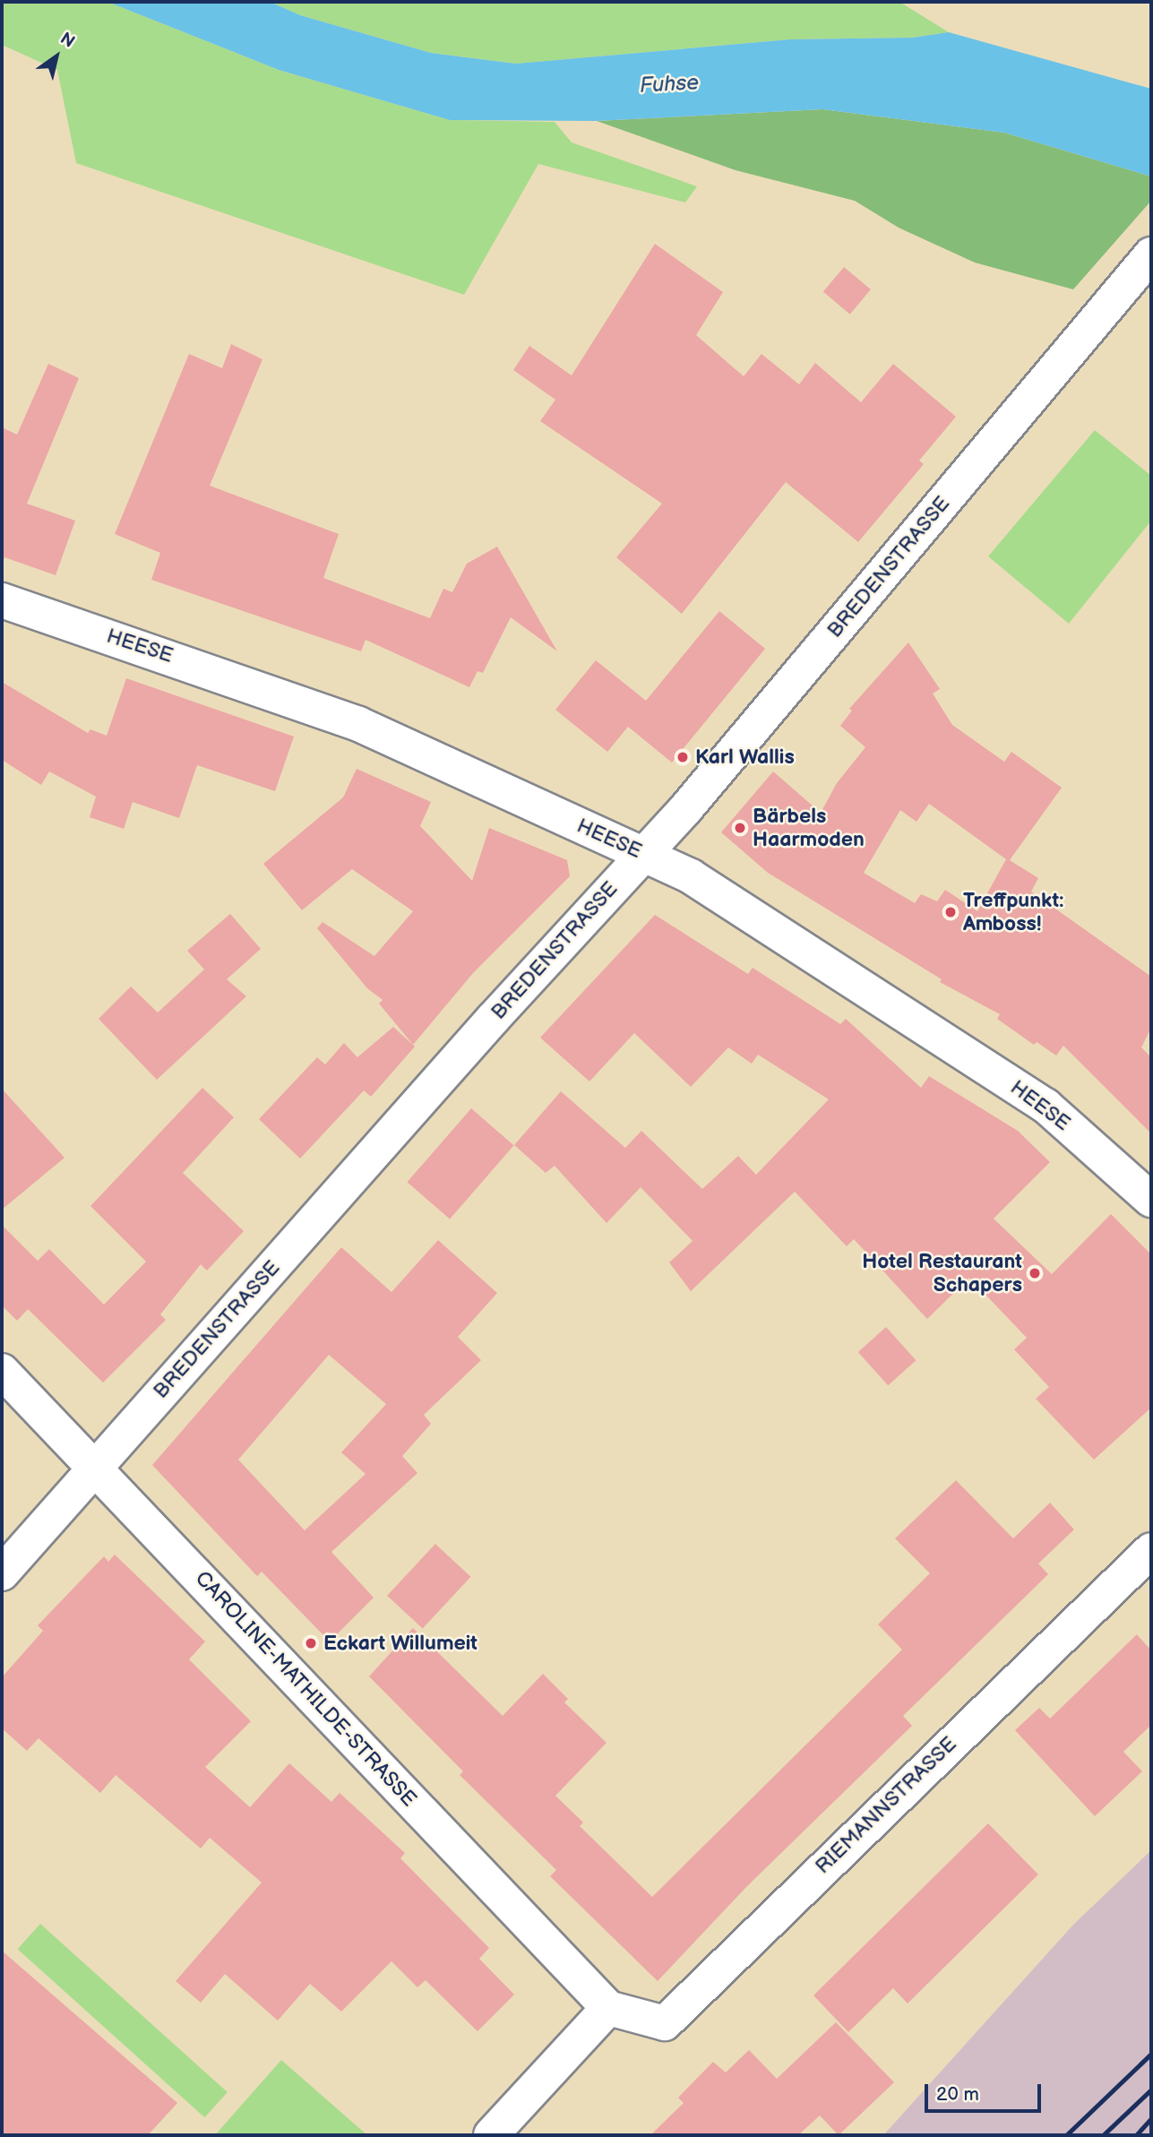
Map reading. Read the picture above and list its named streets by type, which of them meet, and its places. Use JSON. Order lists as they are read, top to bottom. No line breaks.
{"streets":{"street":["BREDENSTRASSE","HEESE","CAROLINE-MATHILDE-STRASSE","RIEMANNSTRASSE"]},"crossings":[["BREDENSTRASSE","HEESE"],["BREDENSTRASSE","CAROLINE-MATHILDE-STRASSE"],["CAROLINE-MATHILDE-STRASSE","RIEMANNSTRASSE"]],"water":["Fuhse"],"places":["Karl Wallis","Bärbels Haarmoden","Treffpunkt: Amboss!","Hotel Restaurant Schapers","Eckart Willumeit"],"scale_bar":"20 m","north":"top right"}
